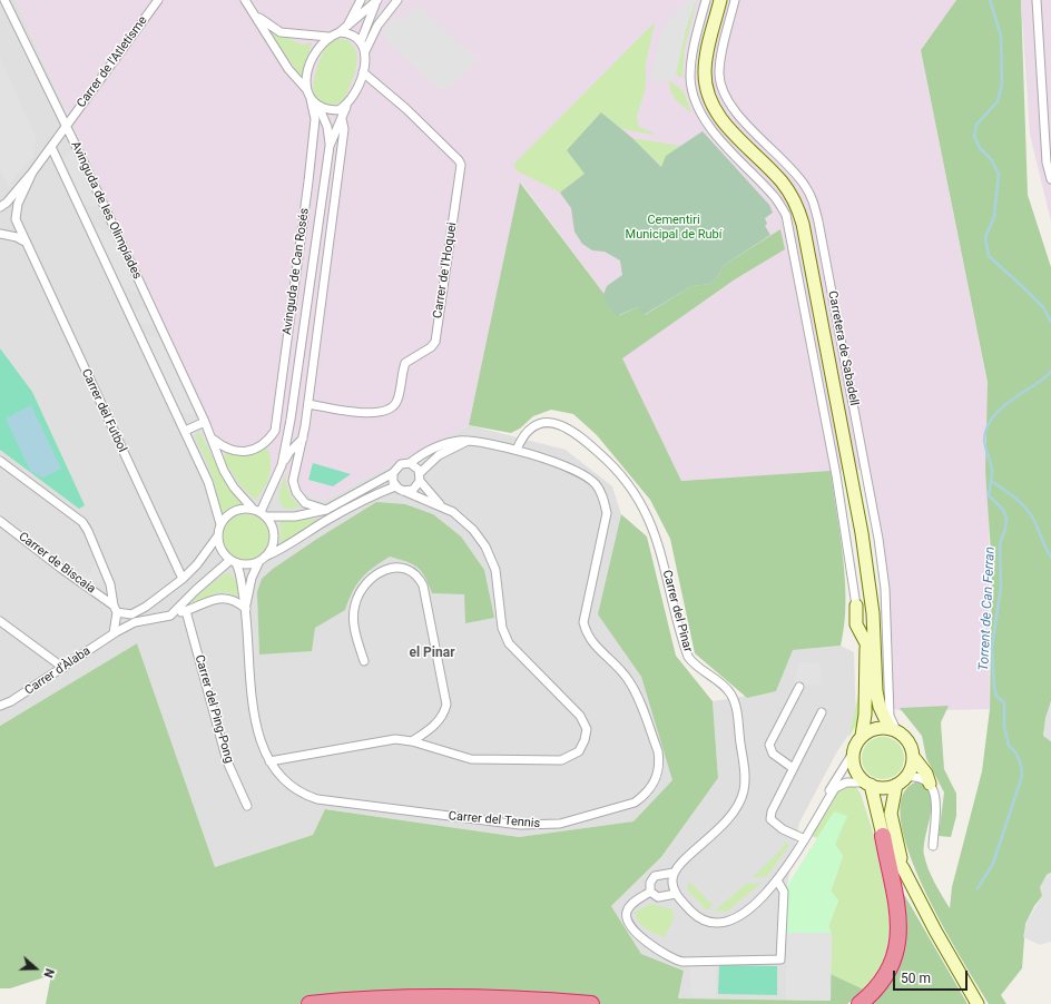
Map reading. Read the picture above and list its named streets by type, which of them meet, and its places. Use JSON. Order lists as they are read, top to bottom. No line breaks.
{"streets":{"street":["Carrer de l'Atletísme","Avinguda de les Olimpíades","Carrer de l'Hoquei","Avinguda de Can Rosés","Carretera de Sabadell","Carrer del Futbol","Carrer de Biscaia","Carrer del Pinar","Carrer d'Àlaba","Carrer del Ping-Pong","Carrer del Tennis"]},"crossings":[["Carrer de l'Atletísme","Avinguda de les Olimpíades"],["Carrer de l'Atletísme","Carrer del Futbol"],["Avinguda de les Olimpíades","Avinguda de Can Rosés"],["Avinguda de les Olimpíades","Carrer del Tennis"],["Carrer de l'Hoquei","Avinguda de Can Rosés"],["Avinguda de Can Rosés","Carrer del Tennis"],["Carrer del Pinar","Carrer del Tennis"],["Carrer d'Àlaba","Carrer del Ping-Pong"],["Carrer d'Àlaba","Carrer del Tennis"]],"districts":["el Pinar"],"water":["Torrent de Can Ferran"],"parks":["Cementiri Municipal de Rubí"],"scale_bar":"50 m","north":"right"}
